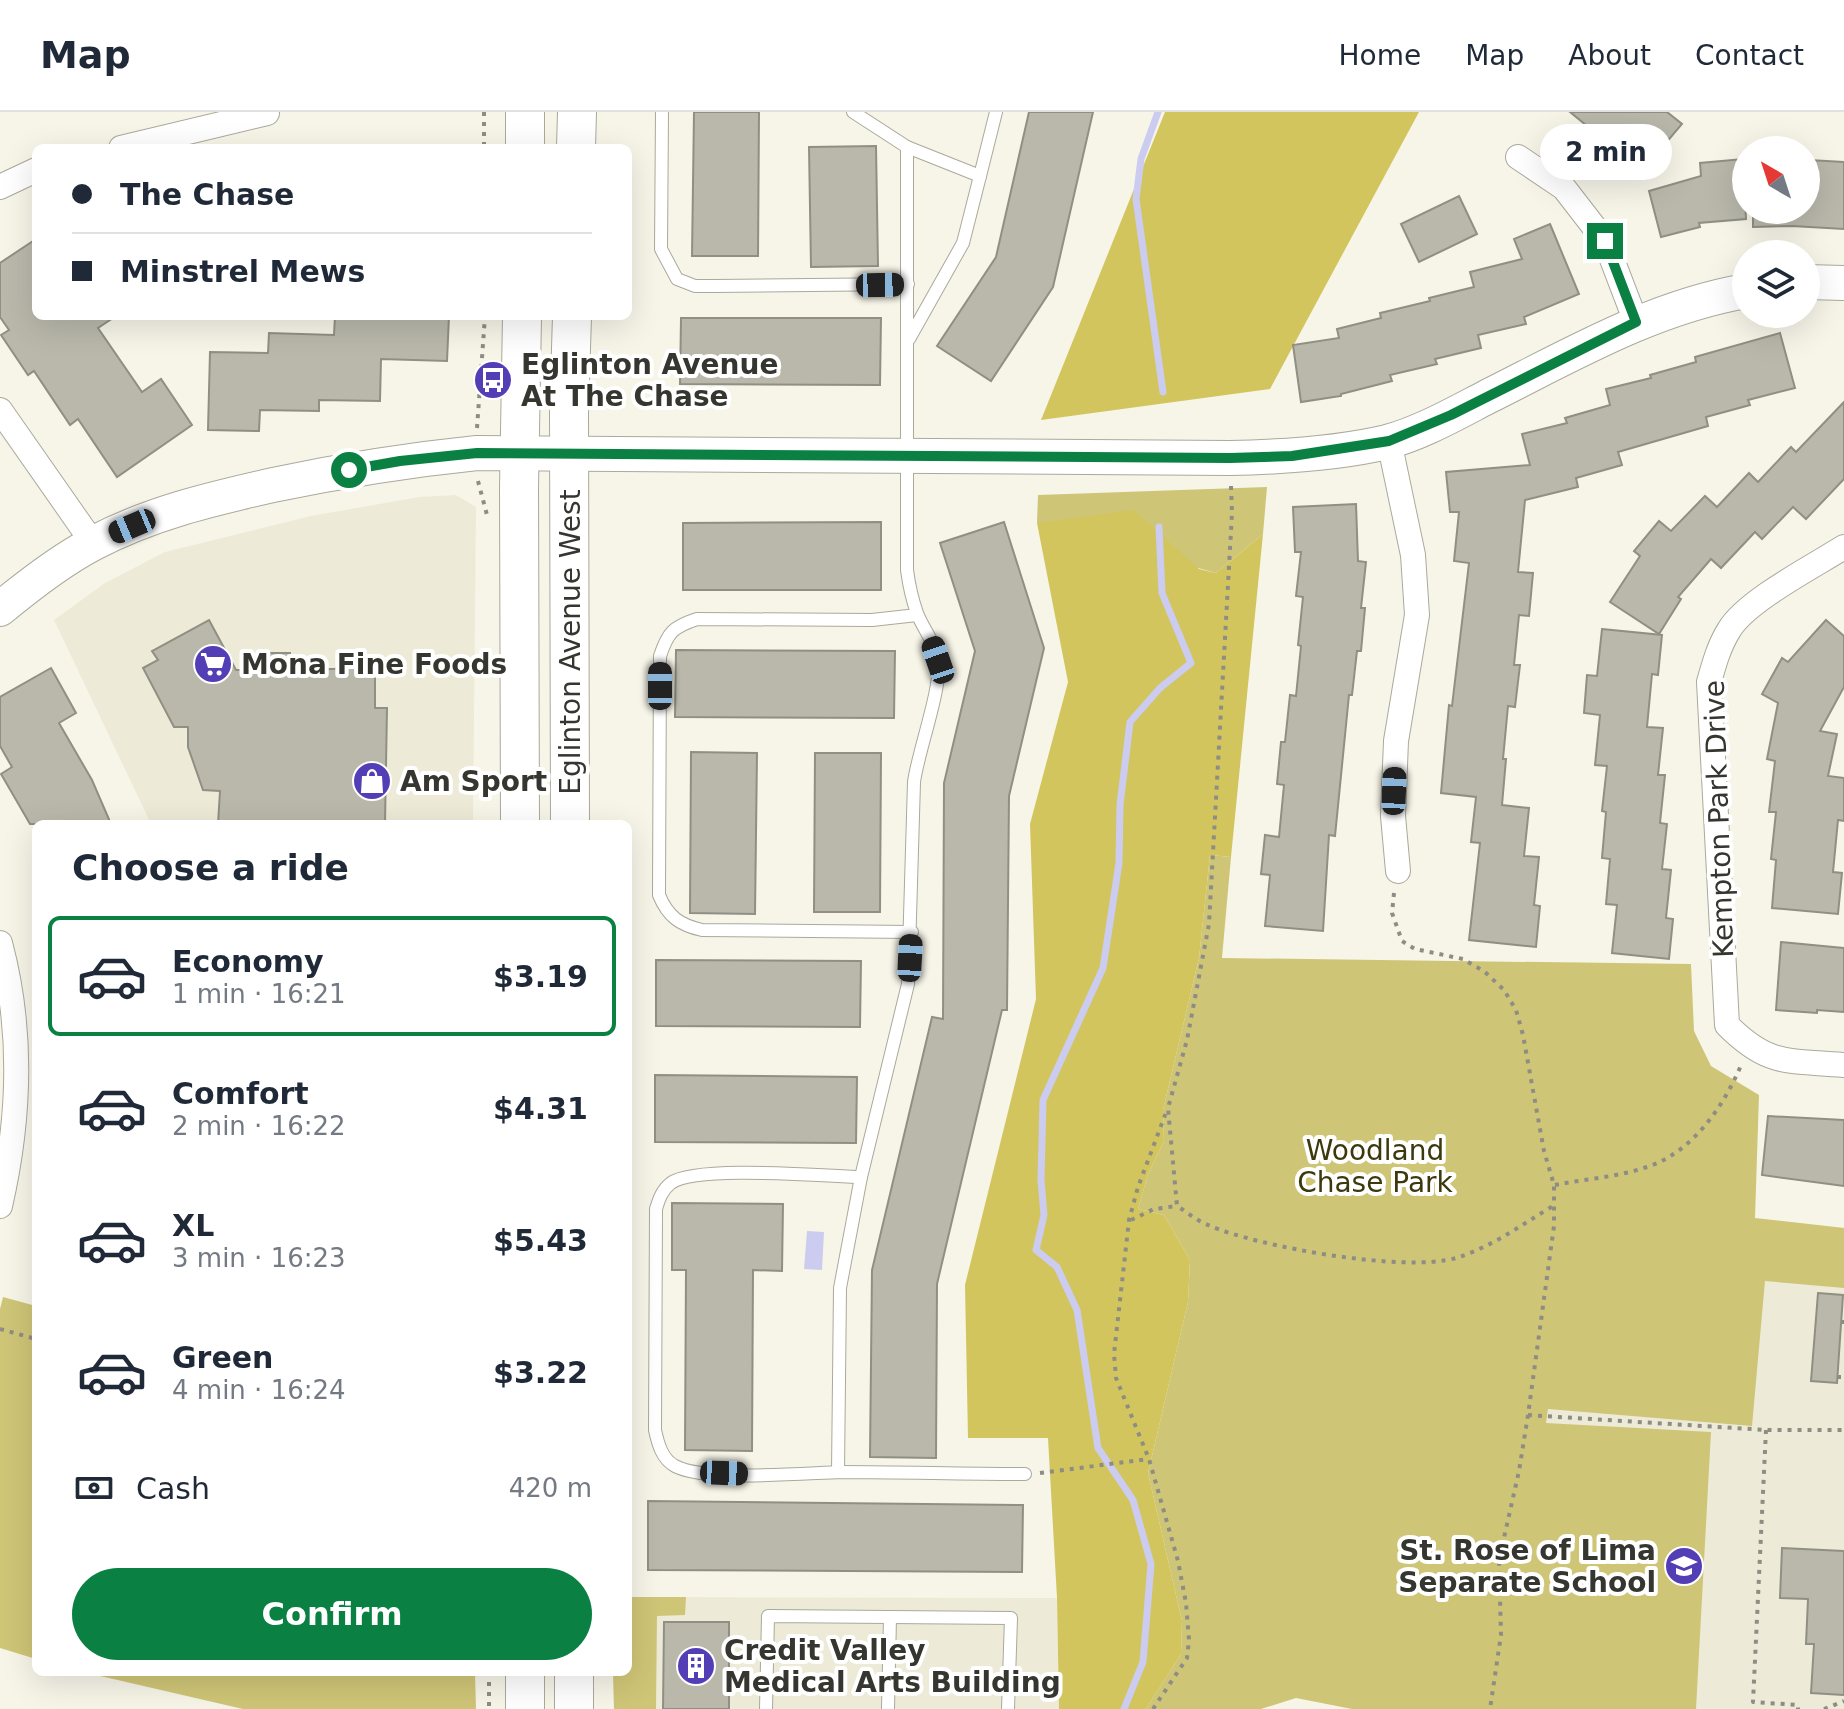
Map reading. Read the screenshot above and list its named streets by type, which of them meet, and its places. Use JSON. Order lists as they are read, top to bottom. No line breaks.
{"streets":{"main road":["Eglinton Avenue West"],"street":["Kempton Park Drive"]},"parks":["Woodland Chase Park"],"places":{"bus stop":["Eglinton Avenue At The Chase"],"supermarket":["Mona Fine Foods"],"shop":["Am Sport"],"school or university":["St. Rose of Lima Separate School"],"building":["Credit Valley Medical Arts Building"]},"north":"top left","page":{"header":"Map","nav":["Home","Map","About","Contact"],"bubble":"2 min","banner":["The Chase","Minstrel Mews"],"heading":"Choose a ride","list":[{"name":"Economy","note":"1 min · 16:21","value":"$3.19"},{"name":"Comfort","note":"2 min · 16:22","value":"$4.31"},{"name":"XL","note":"3 min · 16:23","value":"$5.43"},{"name":"Green","note":"4 min · 16:24","value":"$3.22"}],"pay":["Cash","420 m"],"buttons":"Confirm"}}
